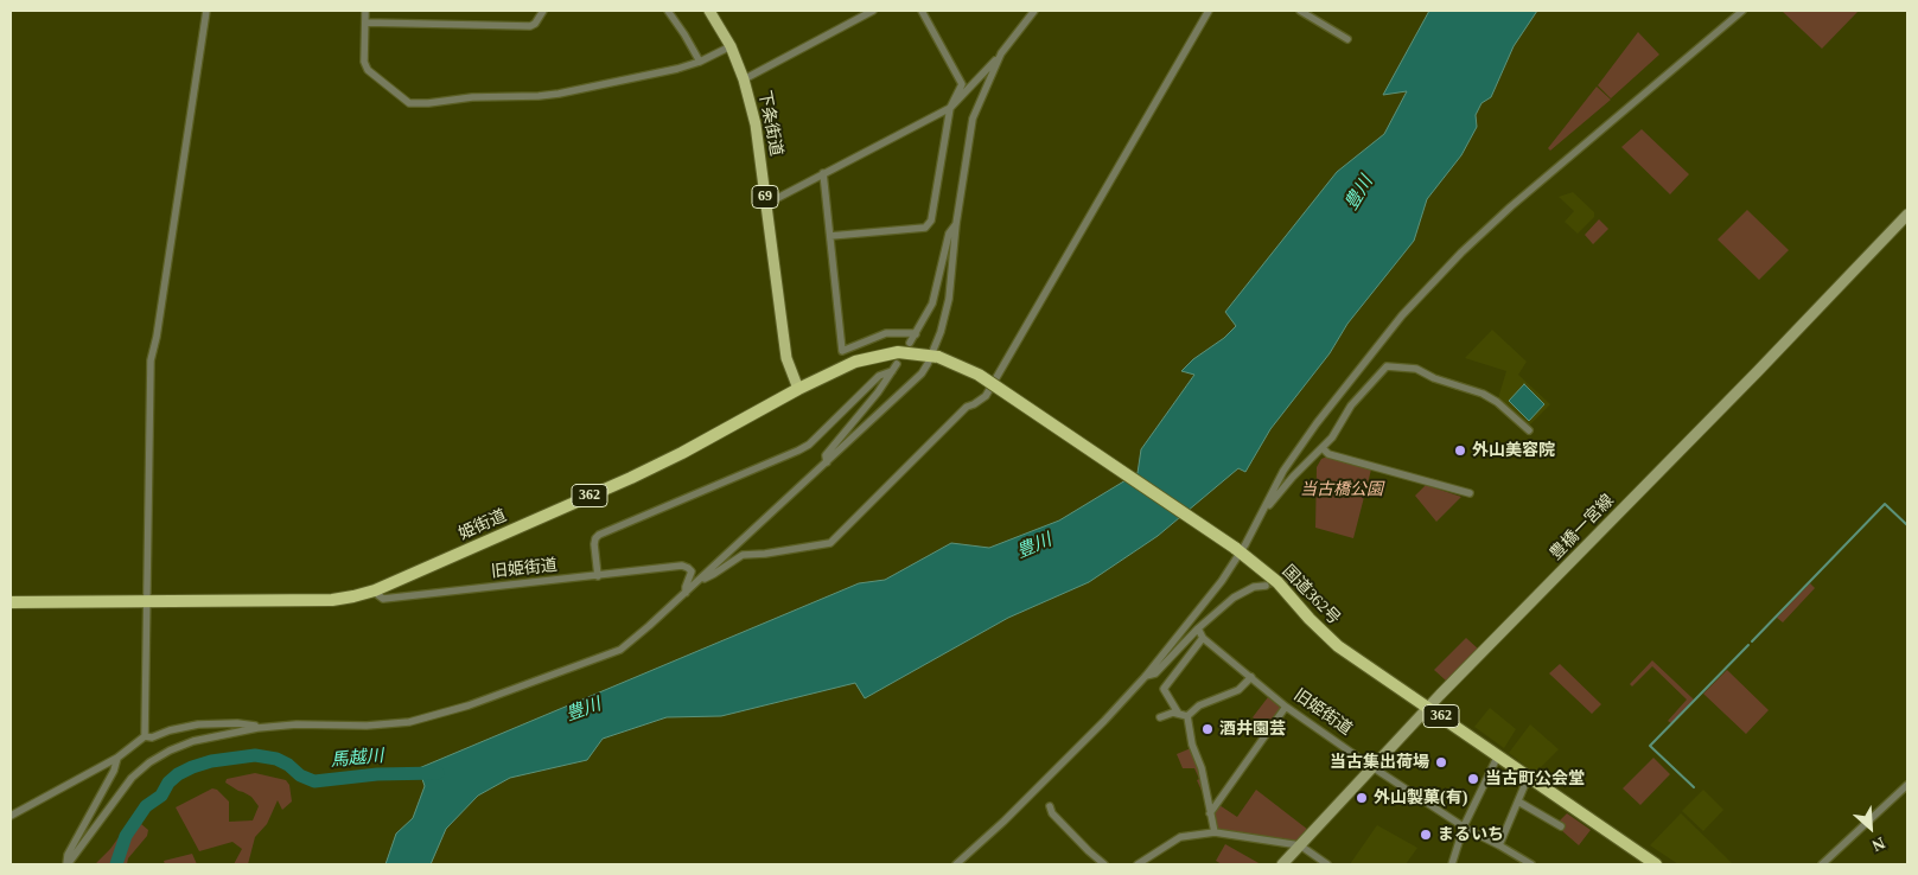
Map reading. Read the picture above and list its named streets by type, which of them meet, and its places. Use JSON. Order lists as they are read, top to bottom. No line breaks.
{"streets":{"highway":["362","姫街道","国道362号"],"main road":["下条街道","69","豊橋一宮線"],"street":["旧姫街道"]},"crossings":[["下条街道","姫街道"],["姫街道","旧姫街道"],["姫街道","国道362号"],["豊橋一宮線","旧姫街道"],["豊橋一宮線","国道362号"]],"water":["豊川","馬越川"],"parks":["当古橋公園"],"places":["外山美容院","酒井園芸","当古集出荷場","当古町公会堂","外山製菓(有)","まるいち"],"north":"bottom right"}
